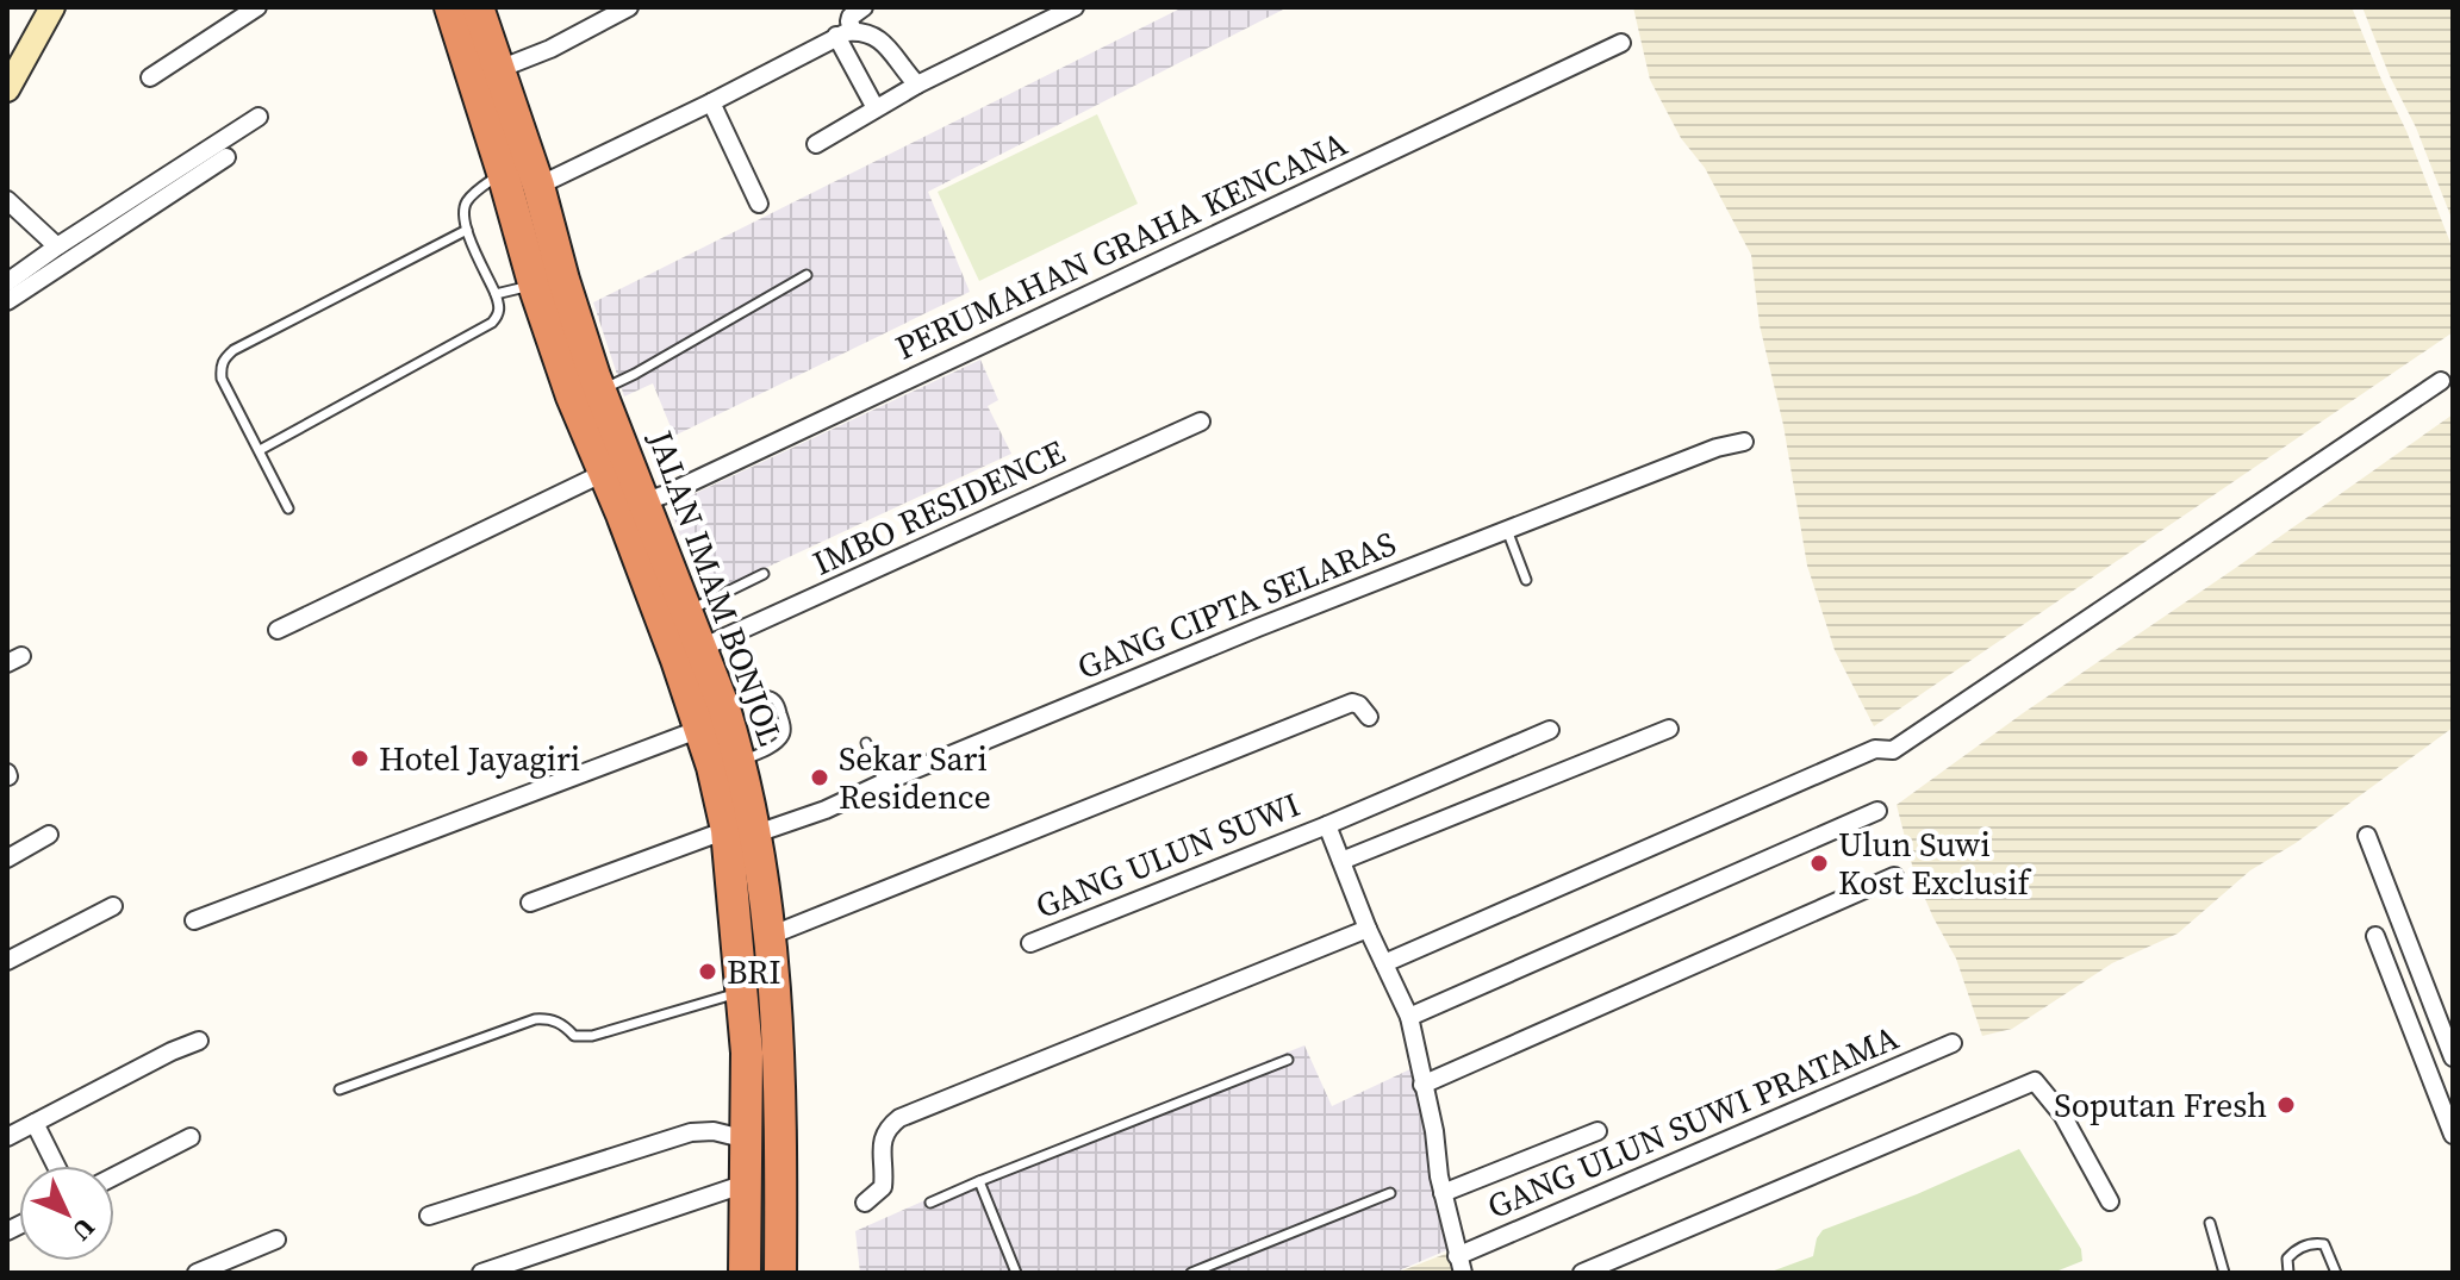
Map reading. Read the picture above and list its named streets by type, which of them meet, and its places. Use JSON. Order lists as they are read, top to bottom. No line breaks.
{"streets":{"highway":["JALAN IMAM BONJOL"],"street":["PERUMAHAN GRAHA KENCANA","IMBO RESIDENCE","GANG CIPTA SELARAS","GANG ULUN SUWI","GANG ULUN SUWI PRATAMA"]},"crossings":[["PERUMAHAN GRAHA KENCANA","JALAN IMAM BONJOL"],["IMBO RESIDENCE","JALAN IMAM BONJOL"],["JALAN IMAM BONJOL","GANG CIPTA SELARAS"],["GANG ULUN SUWI","GANG ULUN SUWI PRATAMA"]],"places":["Hotel Jayagiri","Sekar Sari Residence","Ulun Suwi Kost Exclusif","BRI","Soputan Fresh"],"north":"bottom right"}
